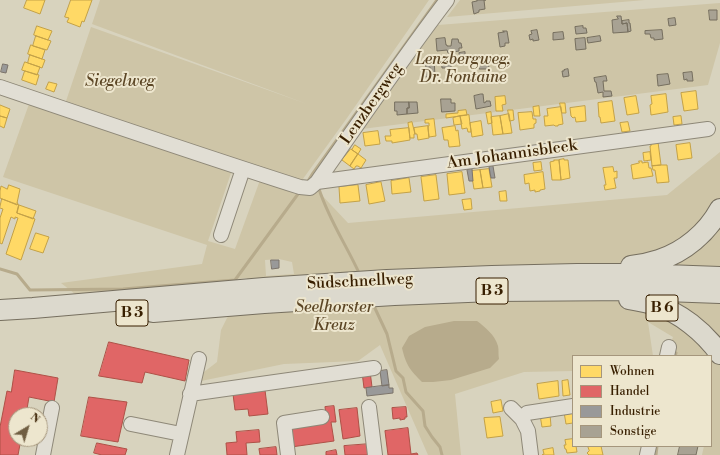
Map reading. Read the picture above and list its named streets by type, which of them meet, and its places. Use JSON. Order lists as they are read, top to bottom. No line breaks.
{"streets":{"highway":["Südschnellweg","B 3","B 6"],"street":["Lenzbergweg","Am Johannisbleek"]},"crossings":[["Lenzbergweg","Am Johannisbleek"],["Südschnellweg","B 3"],["Südschnellweg","B 6"]],"parks":["Lenzbergweg, Dr. Fontaine","Siegelweg","Seelhorster Kreuz"],"legend":["Wohnen","Handel","Industrie","Sonstige"],"north":"top right"}
